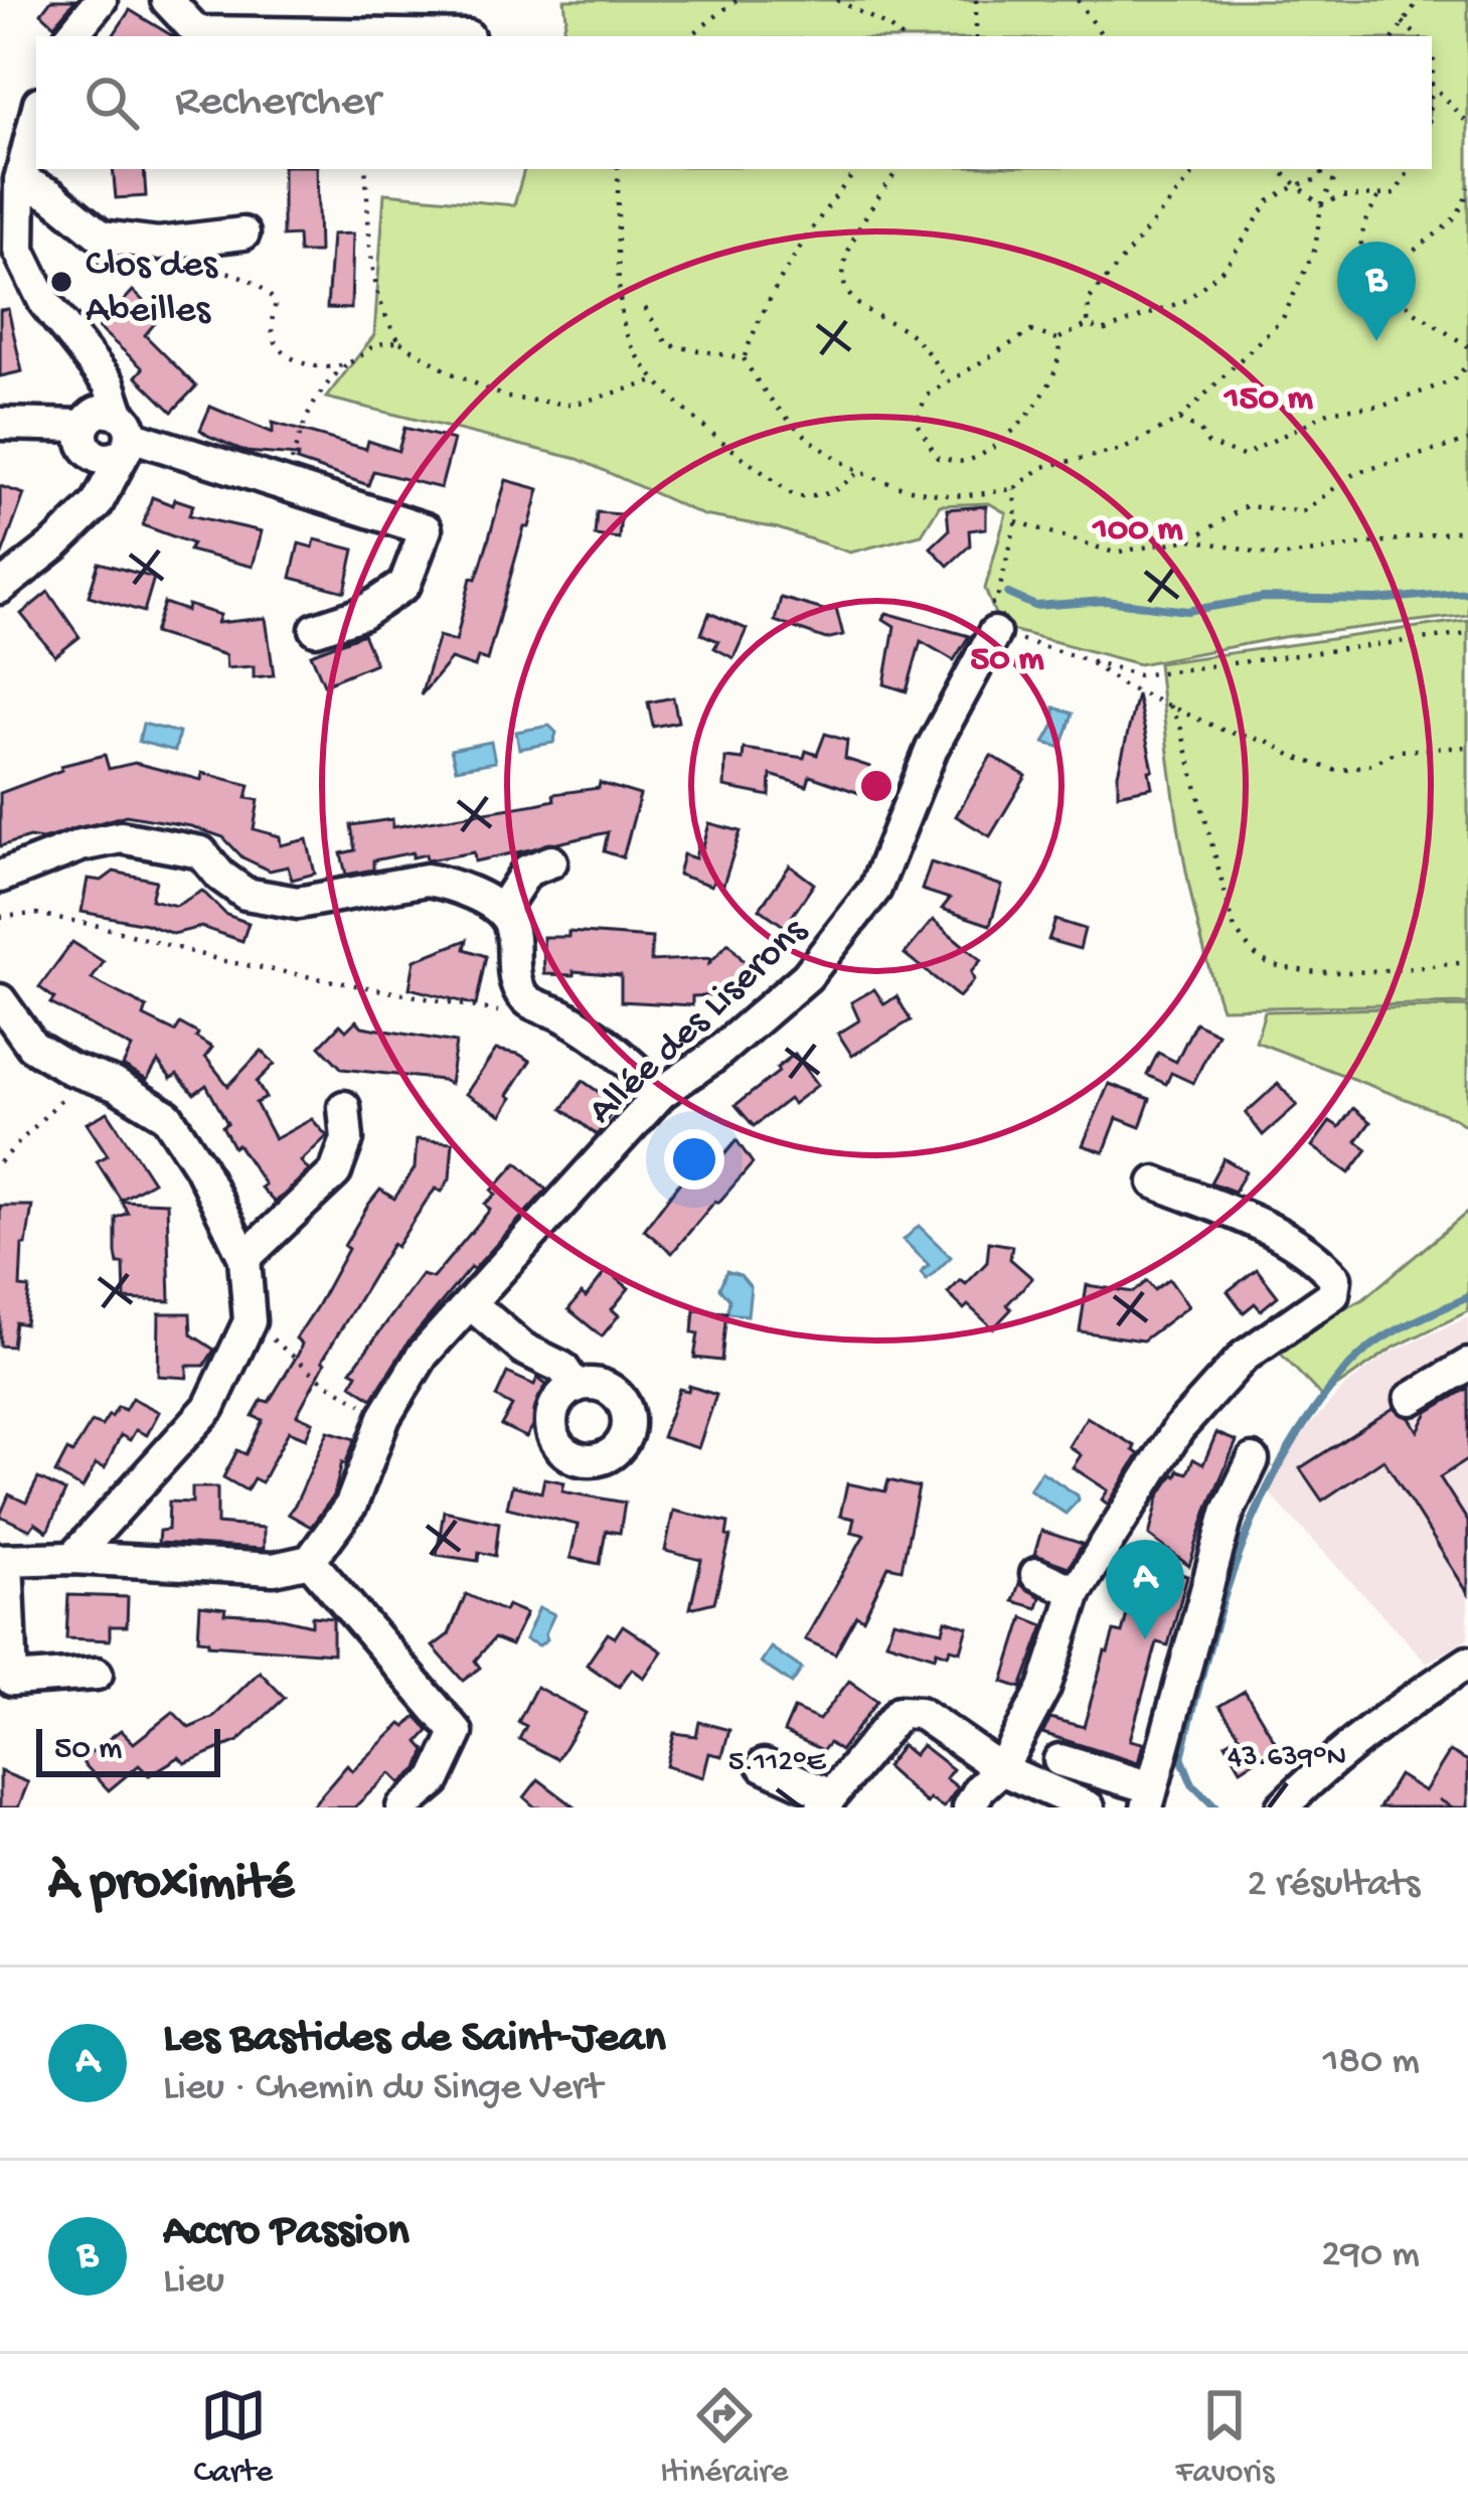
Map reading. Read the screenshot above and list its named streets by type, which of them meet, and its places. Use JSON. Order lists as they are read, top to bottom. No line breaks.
{"streets":{"street":["Allée des Liserons"]},"places":["Clos des Abeilles"],"scale_bar":"50 m","page":{"search":"Rechercher","pins":["B","A"],"scale":"50 m","heading":["À proximité","2 résultats"],"list":[{"mark":"A","name":"Les Bastides de Saint-Jean","note":"Lieu · Chemin du Singe Vert","value":"180 m"},{"mark":"B","name":"Accro Passion","note":"Lieu","value":"290 m"}],"nav":["Carte","Itinéraire","Favoris"]},"coordinates":["43.639°N","5.112°E"],"rings":["150 m","100 m","50 m"]}
